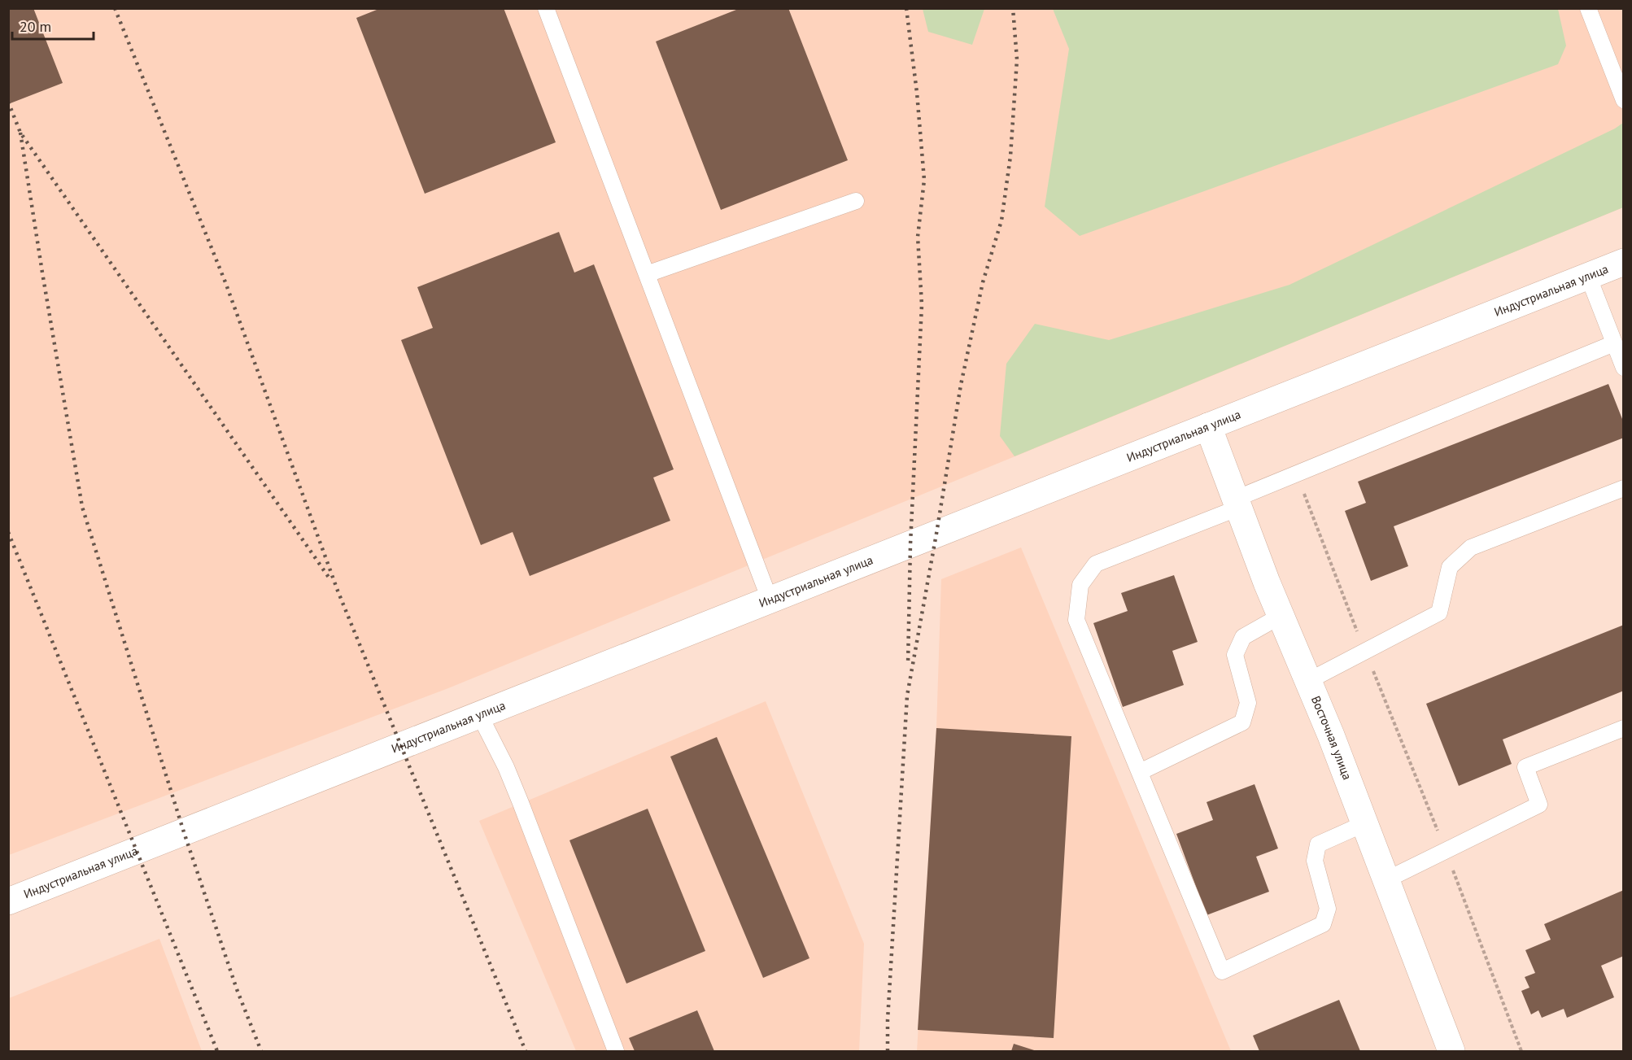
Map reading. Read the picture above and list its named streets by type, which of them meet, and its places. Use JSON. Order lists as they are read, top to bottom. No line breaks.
{"streets":{"street":["Индустриальная улица","Восточная улица"]},"crossings":[["Индустриальная улица","Восточная улица"]],"scale_bar":"20 m"}
